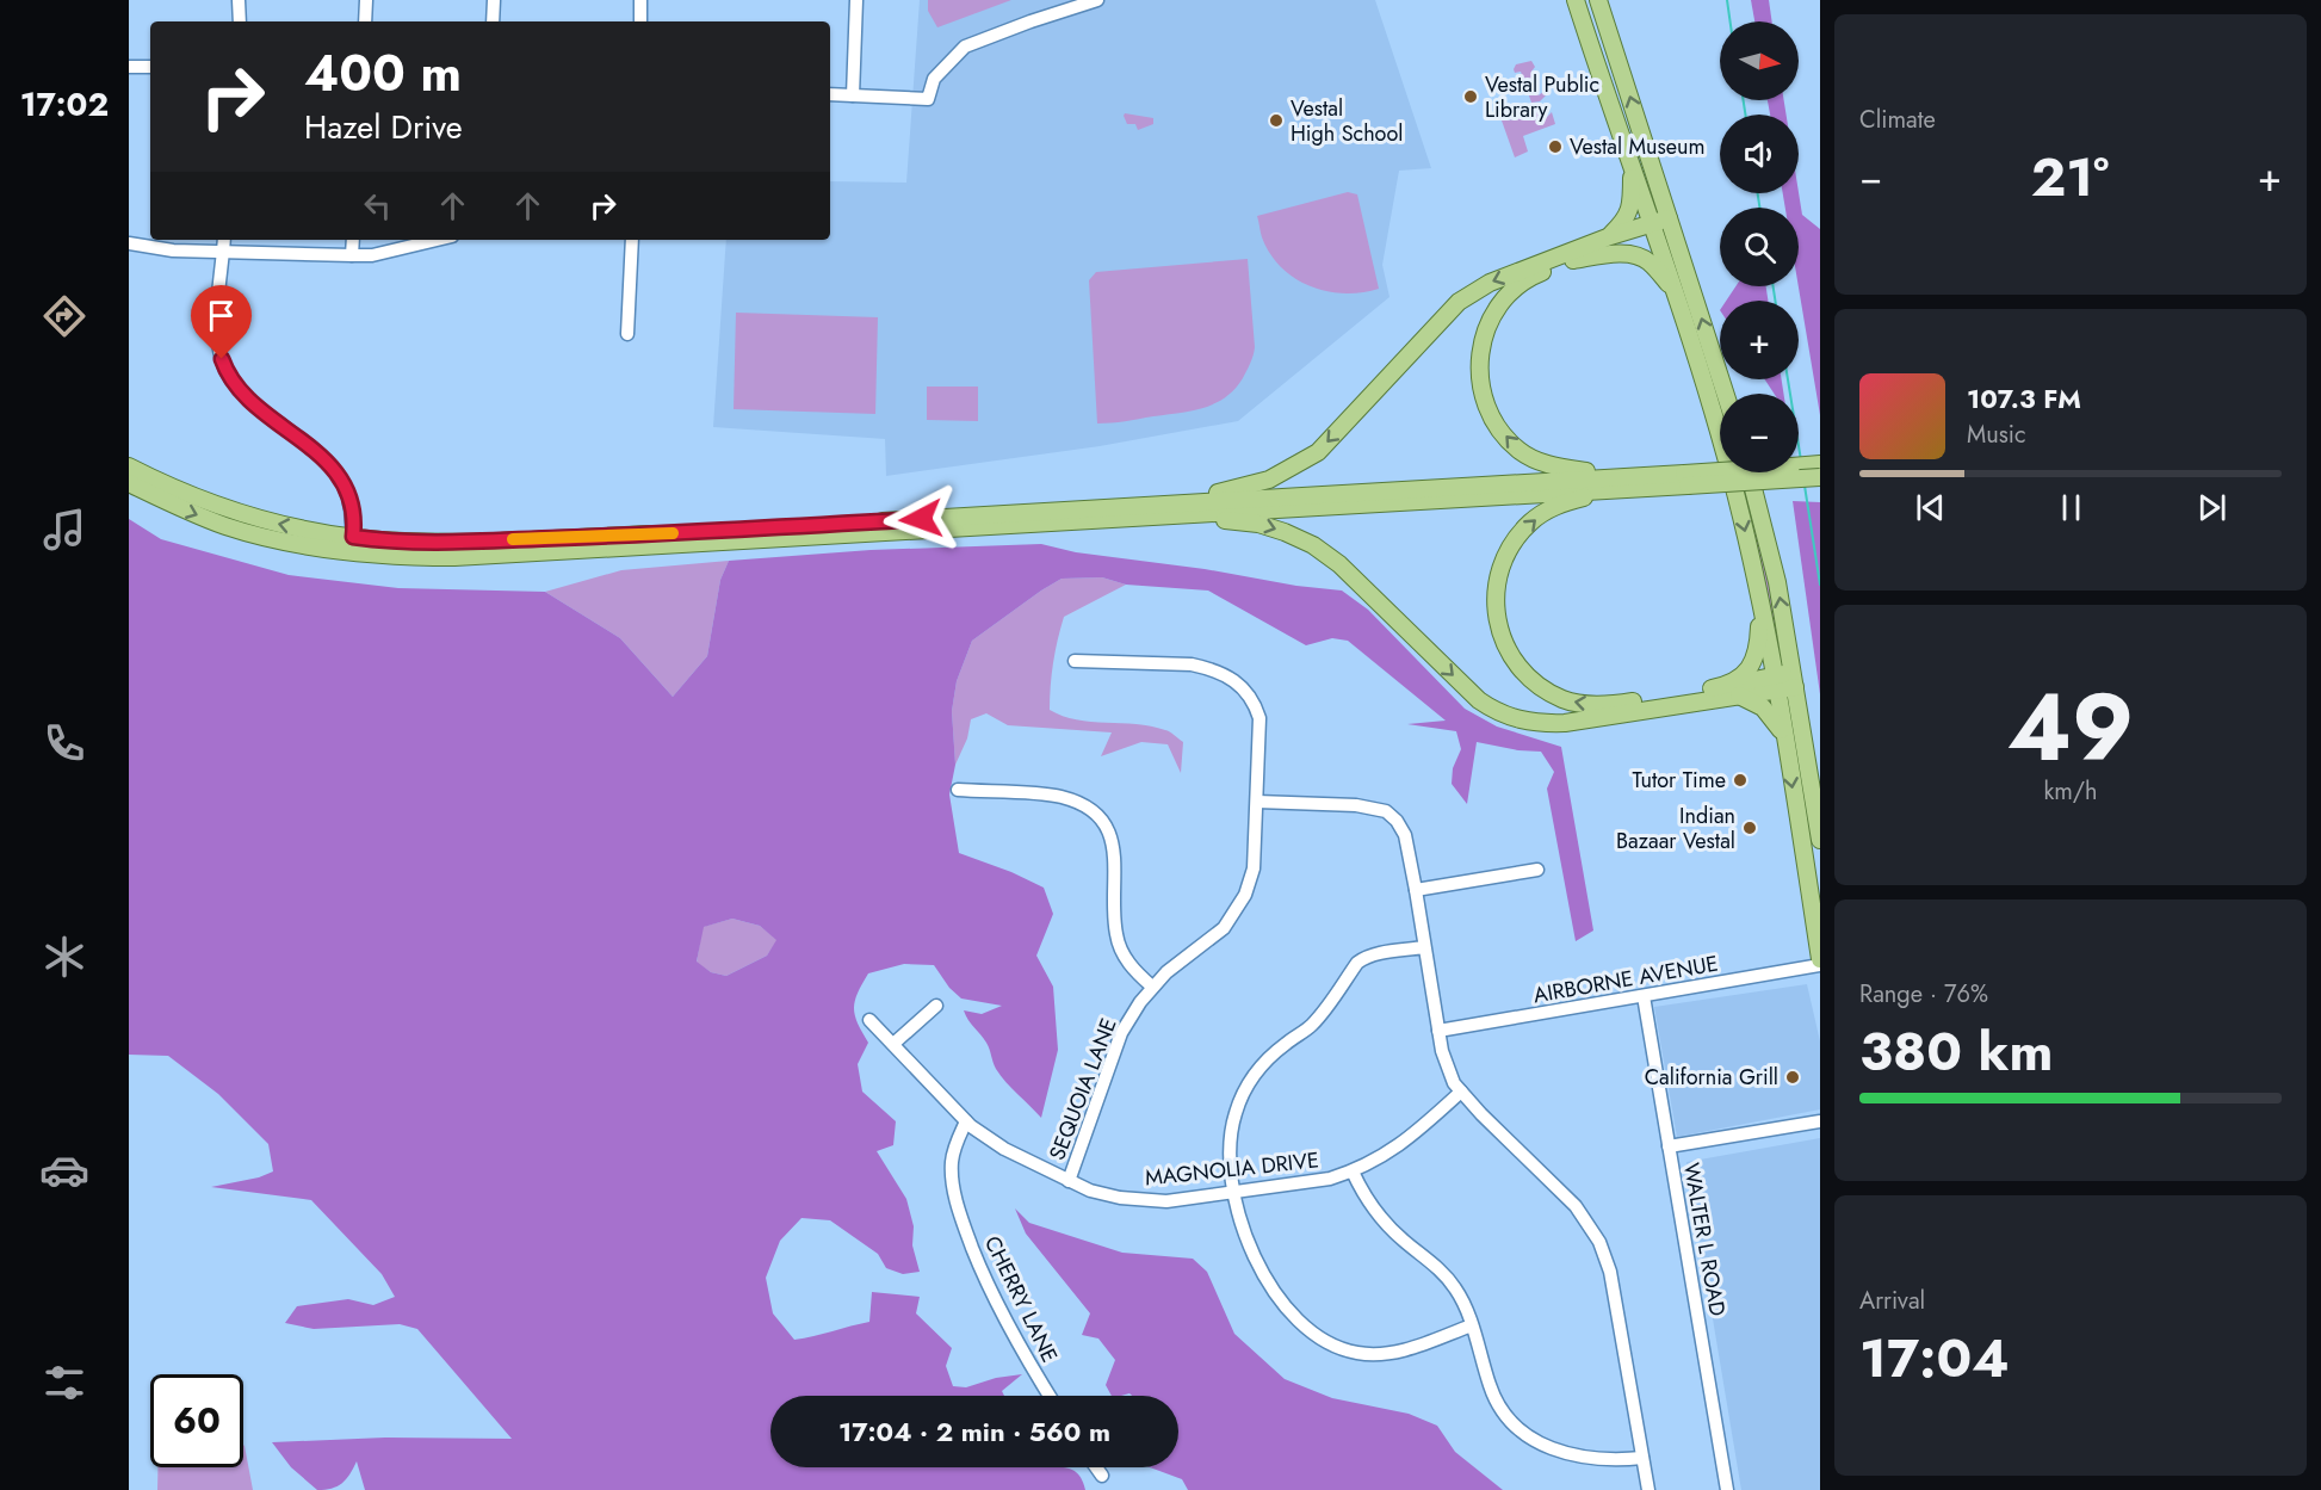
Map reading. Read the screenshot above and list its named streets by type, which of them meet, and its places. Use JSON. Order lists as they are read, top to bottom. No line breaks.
{"streets":{"street":["AIRBORNE AVENUE","SEQUOIA LANE","MAGNOLIA DRIVE","WALTER L ROAD","CHERRY LANE"]},"crossings":[["AIRBORNE AVENUE","WALTER L ROAD"],["SEQUOIA LANE","MAGNOLIA DRIVE"],["MAGNOLIA DRIVE","CHERRY LANE"]],"places":["Vestal Public Library","Vestal High School","Vestal Museum","Tutor Time","Indian Bazaar Vestal","California Grill"],"north":"right","page":{"tabs":"17:02","tile":["Climate",["49","km/h"],["Range · 76%","380 km"],["Arrival","17:04"]],"map_buttons":["+","−"],"turn":["400 m","Hazel Drive"],"heat":["−","21°","+"],"song":["107.3 FM","Music"],"limit":"60","trip":"17:04 · 2 min · 560 m"}}
